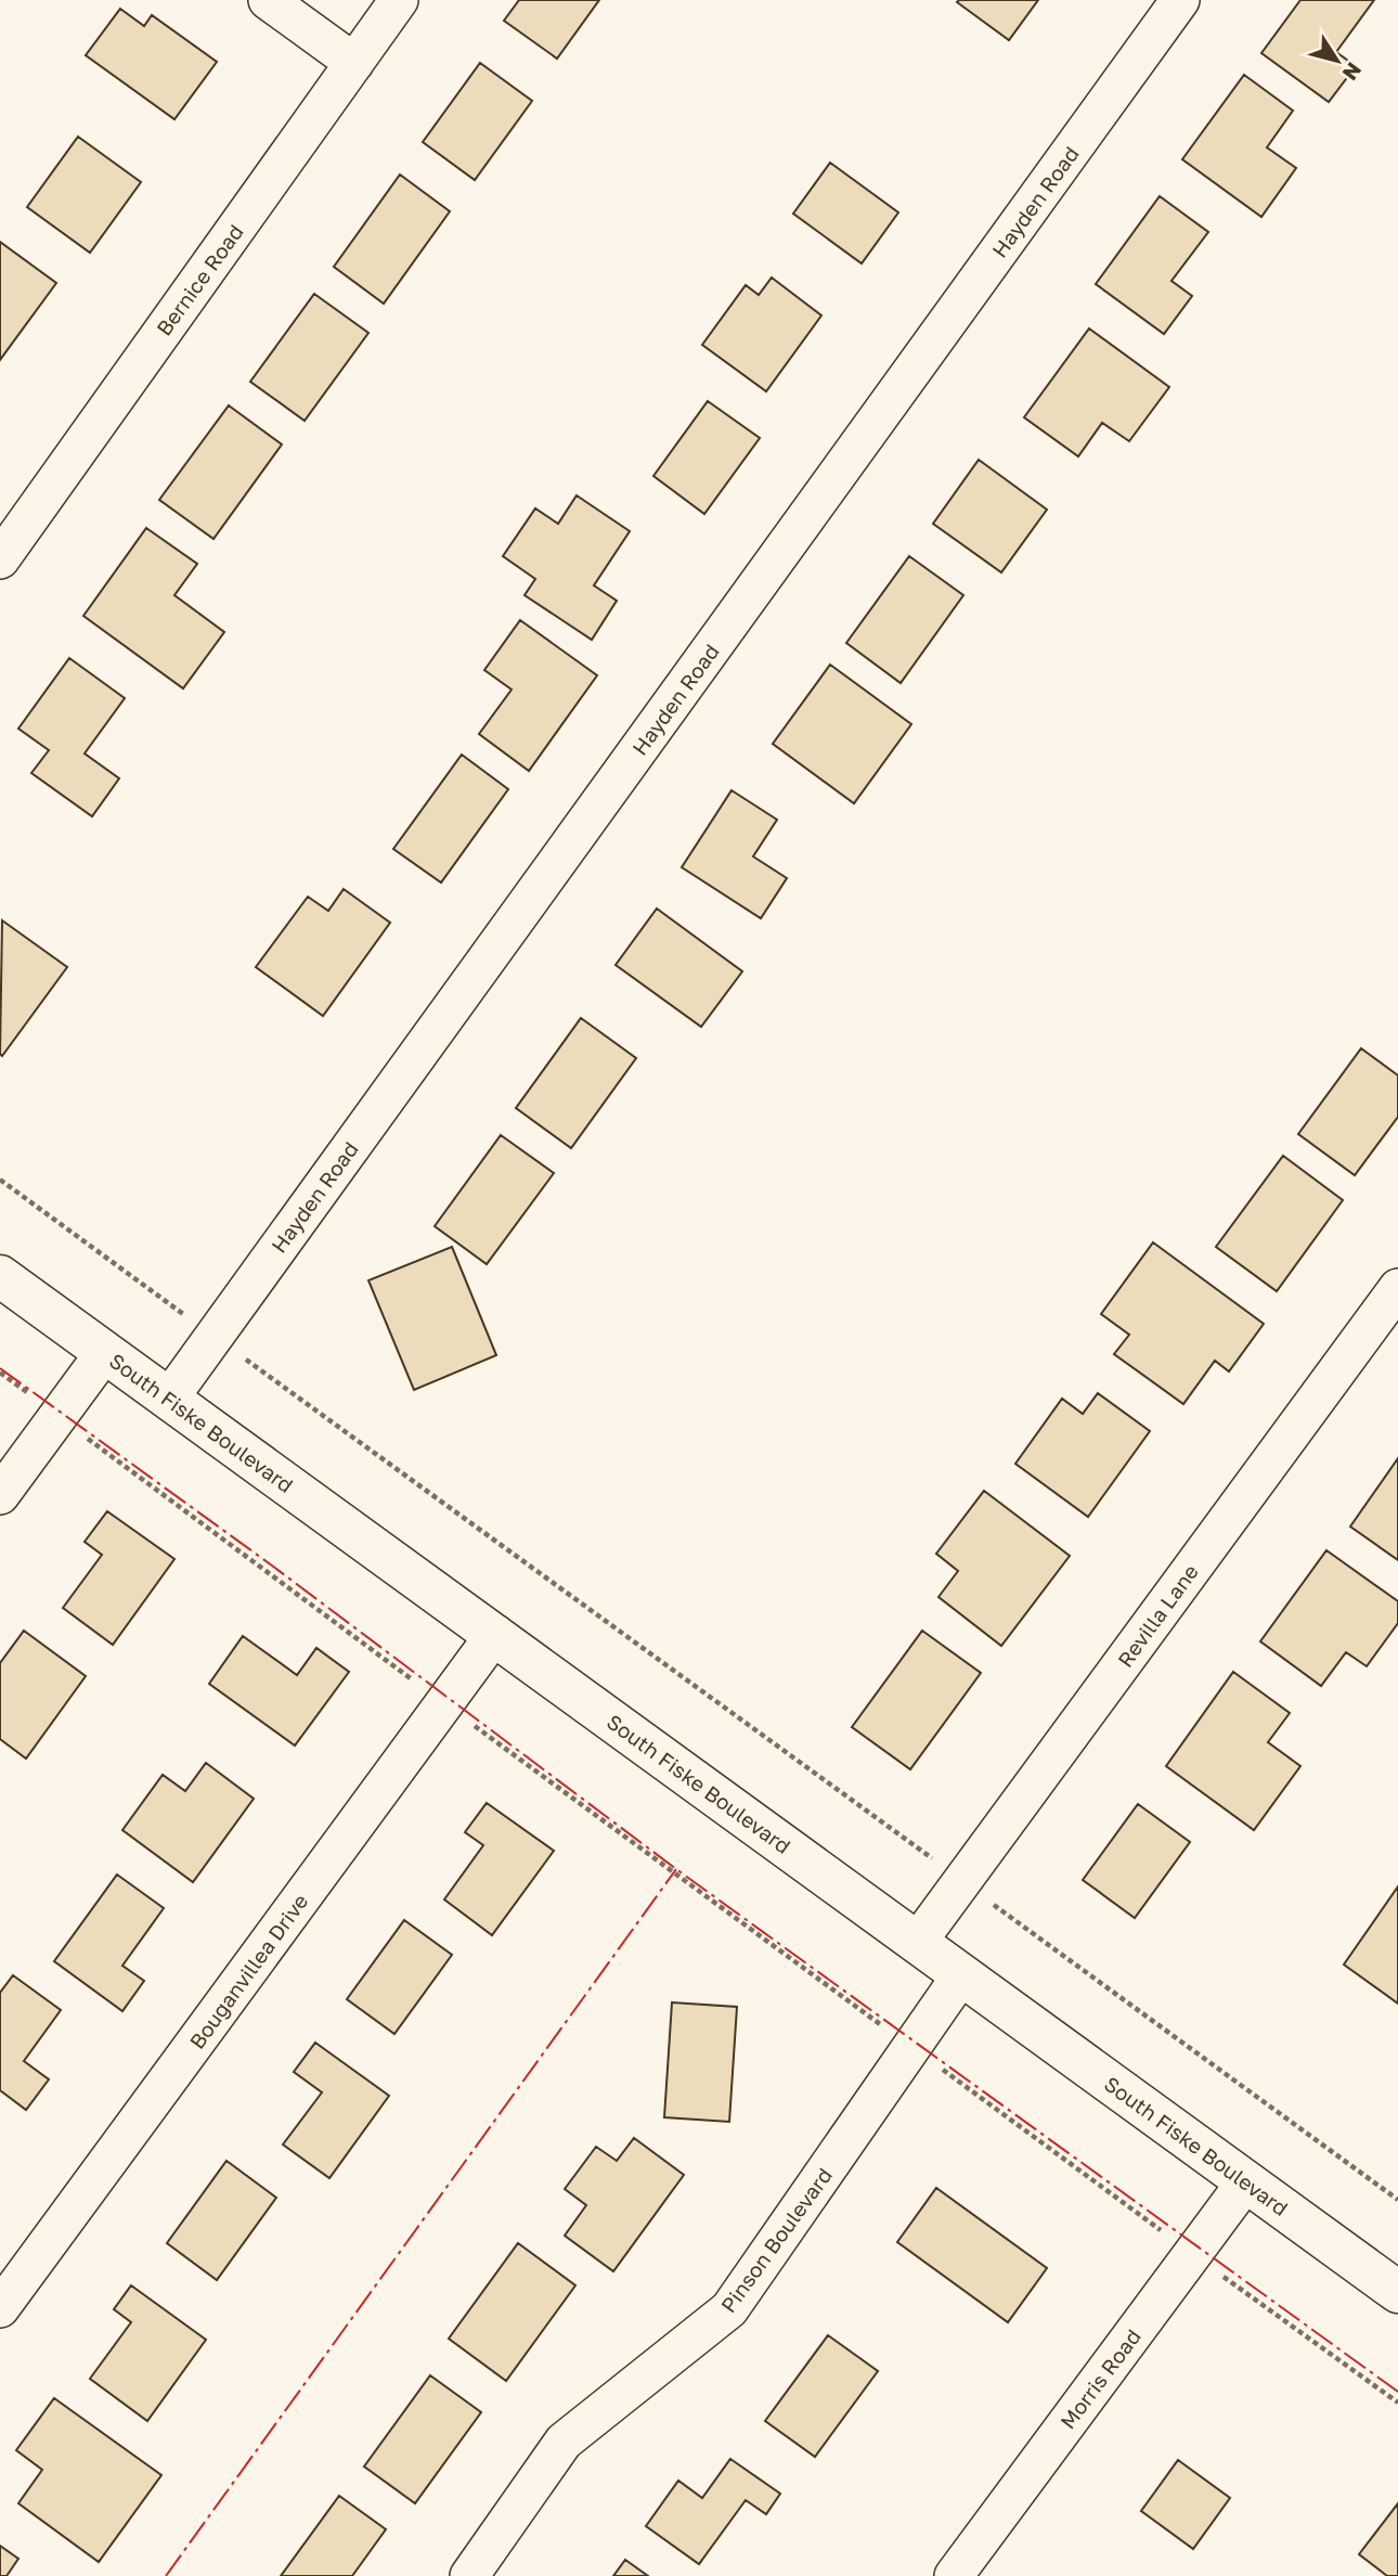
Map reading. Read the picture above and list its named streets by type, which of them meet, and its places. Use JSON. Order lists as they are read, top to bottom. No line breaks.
{"streets":{"main road":["South Fiske Boulevard"],"street":["Hayden Road","Bernice Road","Revilla Lane","Bouganvillea Drive","Pinson Boulevard","Morris Road"]},"crossings":[["Hayden Road","South Fiske Boulevard"],["South Fiske Boulevard","Revilla Lane"],["South Fiske Boulevard","Bouganvillea Drive"],["South Fiske Boulevard","Pinson Boulevard"],["South Fiske Boulevard","Morris Road"]],"north":"bottom right"}
